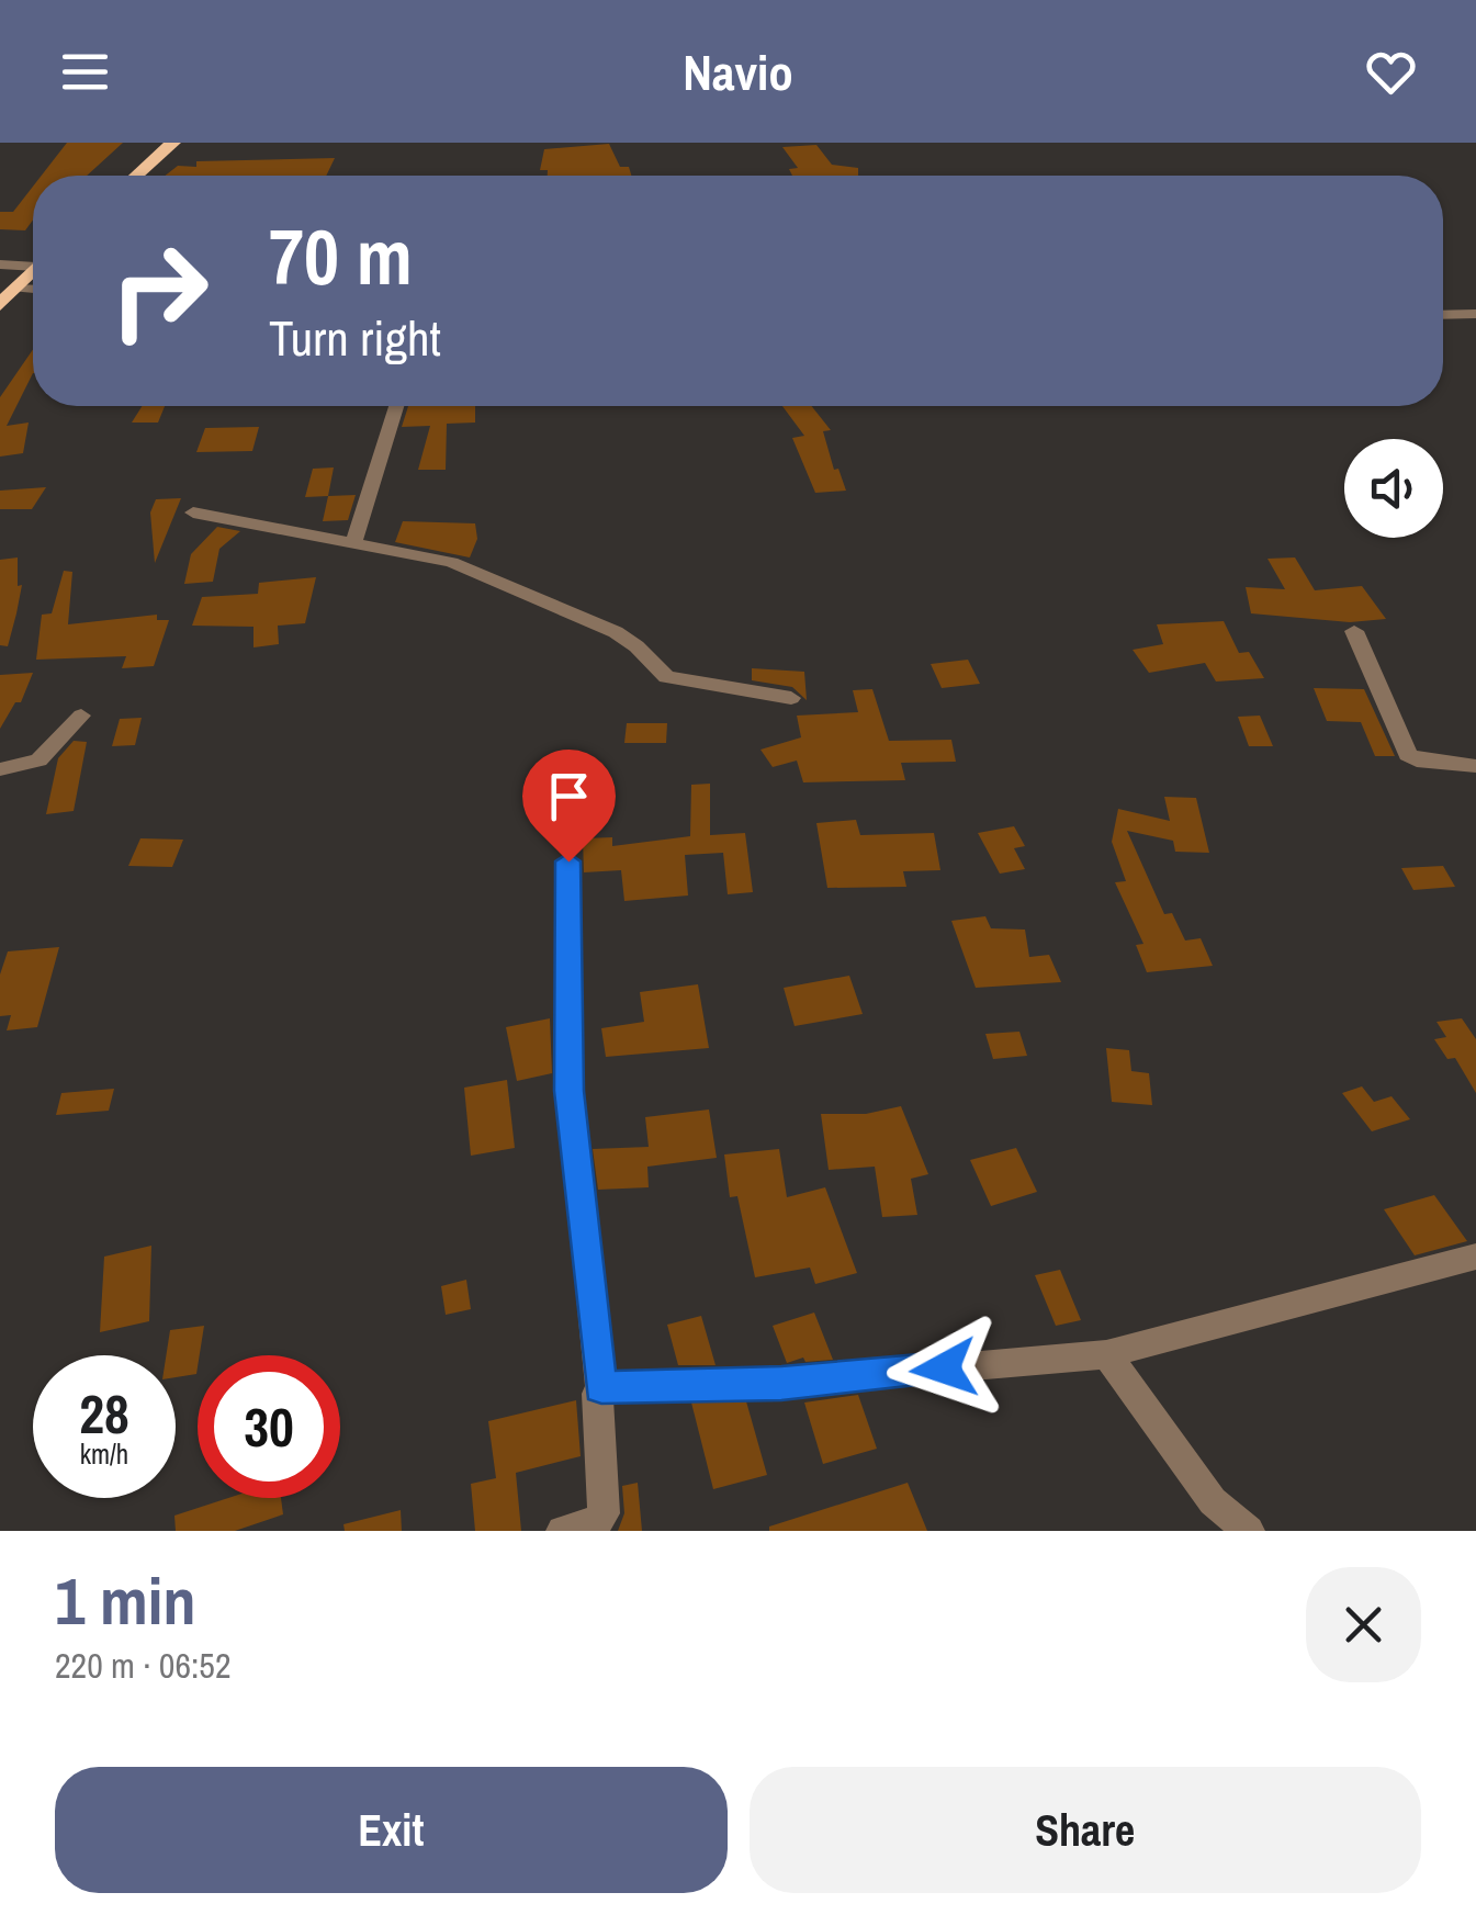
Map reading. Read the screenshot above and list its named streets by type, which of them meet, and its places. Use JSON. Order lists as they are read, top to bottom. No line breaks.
{"page":{"header":"Navio","turn":["70 m","Turn right"],"speed":"28 km/h","limit":"30","heading":["1 min","220 m · 06:52"],"buttons":["Exit","Share"]}}
